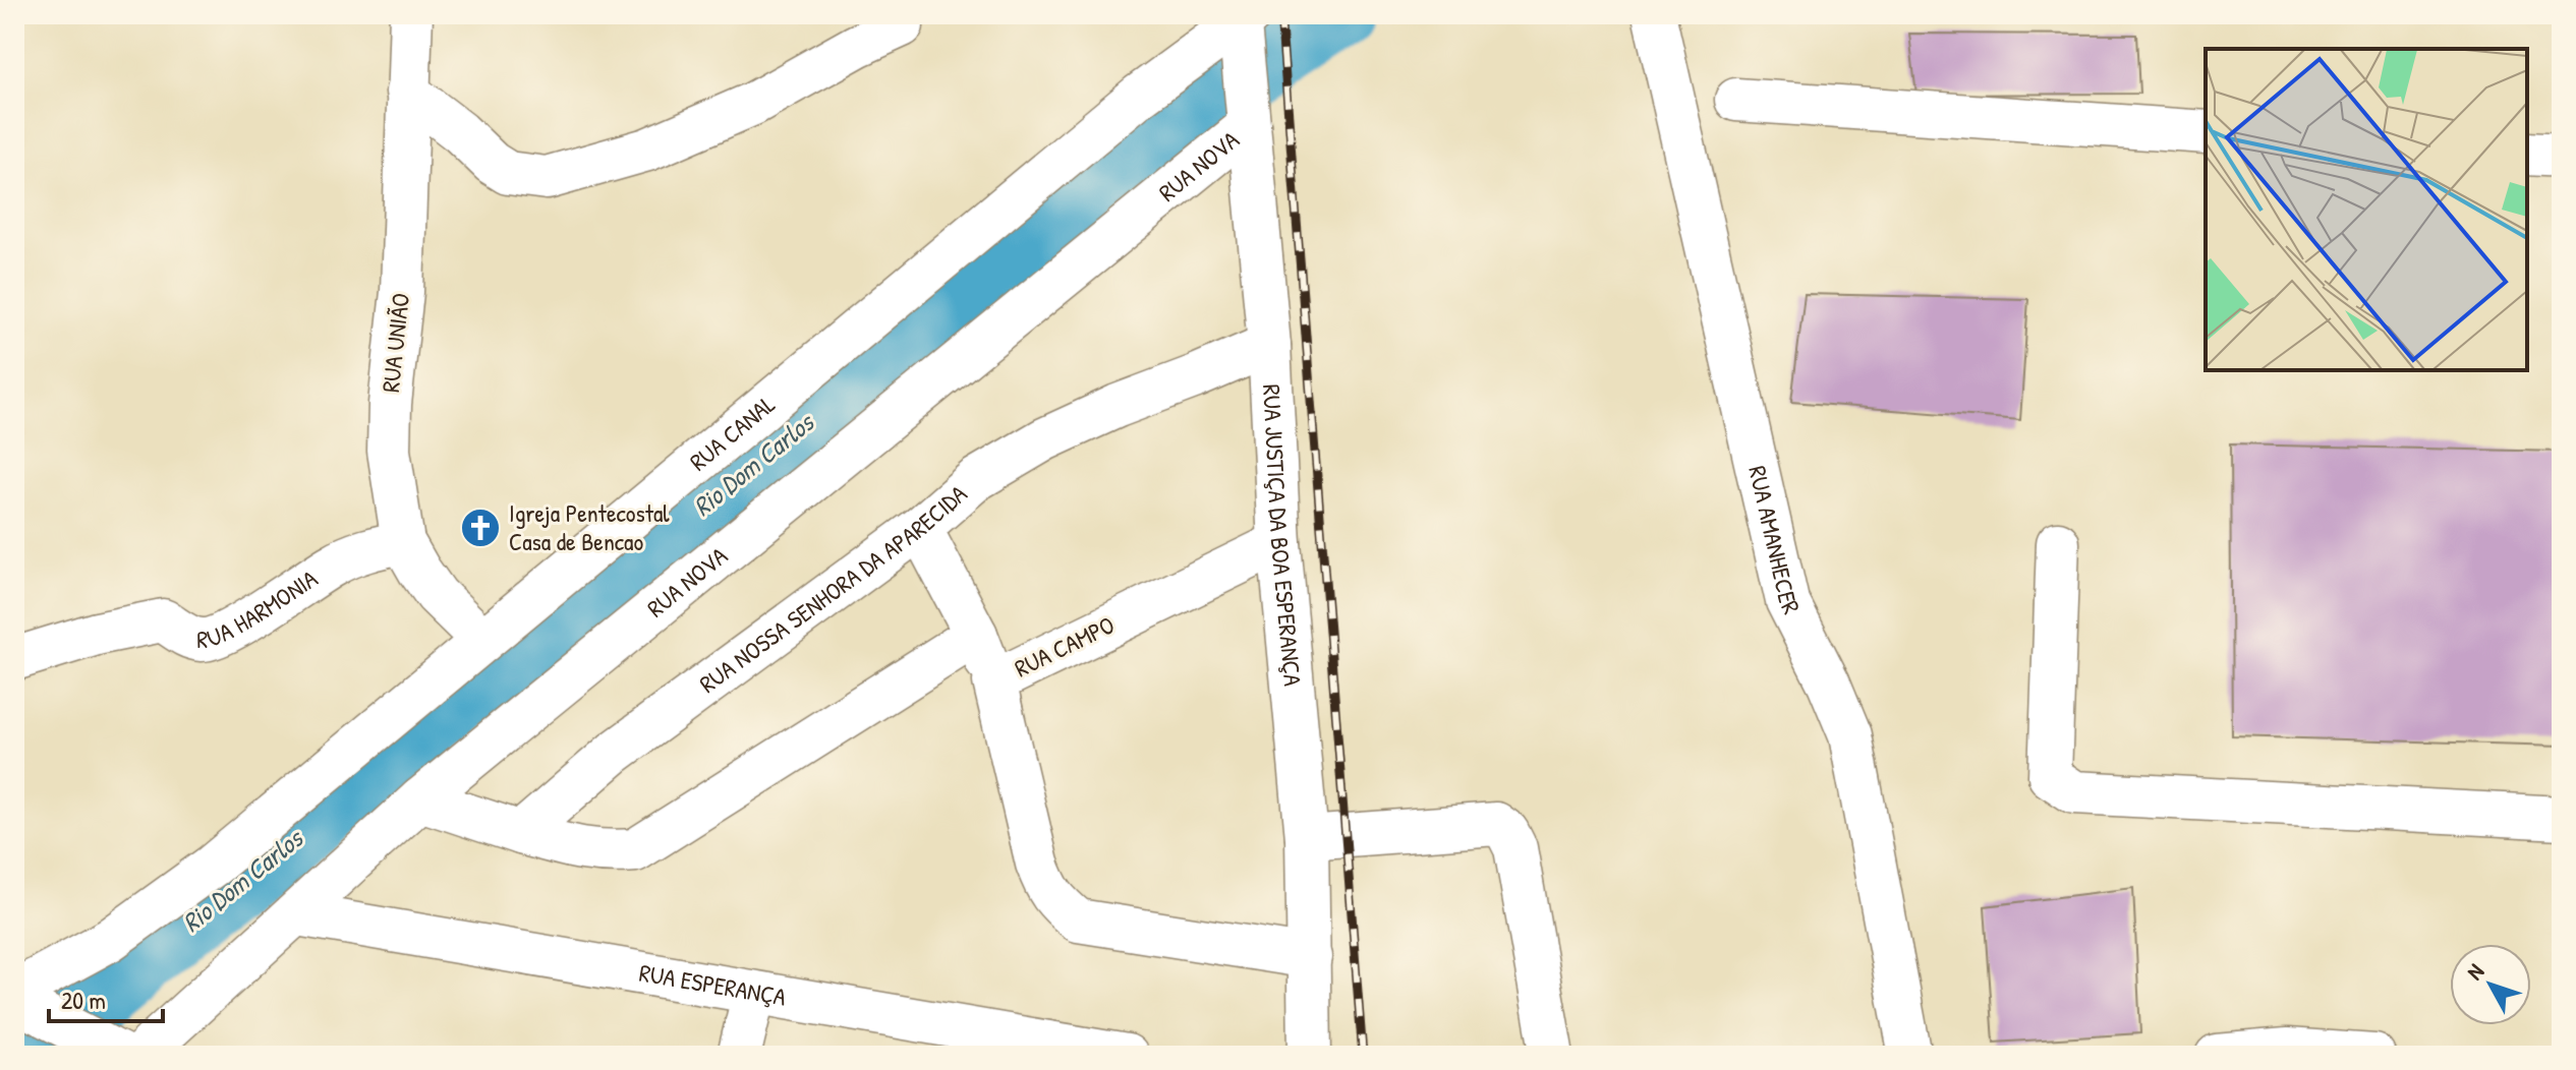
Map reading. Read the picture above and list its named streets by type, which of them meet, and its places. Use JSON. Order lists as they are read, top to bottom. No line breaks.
{"streets":{"street":["RUA NOVA","RUA UNIÃO","RUA CANAL","RUA JUSTIÇA DA BOA ESPERANÇA","RUA AMANHECER","RUA NOSSA SENHORA DA APARECIDA","RUA HARMONIA","RUA CAMPO","RUA ESPERANÇA"]},"crossings":[["RUA NOVA","RUA JUSTIÇA DA BOA ESPERANÇA"],["RUA NOVA","RUA ESPERANÇA"],["RUA UNIÃO","RUA CANAL"],["RUA UNIÃO","RUA HARMONIA"],["RUA CANAL","RUA JUSTIÇA DA BOA ESPERANÇA"],["RUA JUSTIÇA DA BOA ESPERANÇA","RUA NOSSA SENHORA DA APARECIDA"],["RUA JUSTIÇA DA BOA ESPERANÇA","RUA CAMPO"]],"water":["Rio Dom Carlos"],"places":{"church":["Igreja Pentecostal Casa de Bencao"]},"scale_bar":"20 m","north":"top left"}
